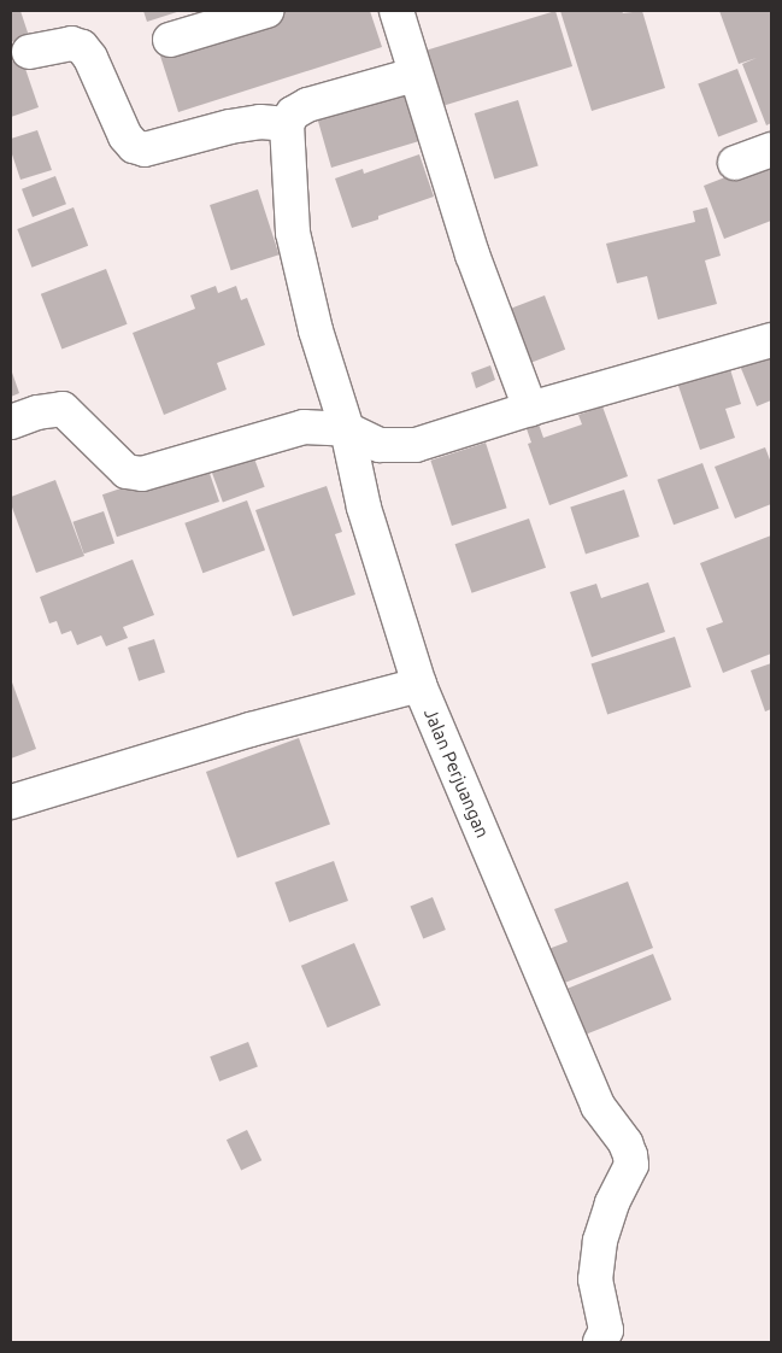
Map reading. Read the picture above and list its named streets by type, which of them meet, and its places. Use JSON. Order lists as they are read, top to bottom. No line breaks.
{"streets":{"street":["Jalan Perjuangan"]}}
